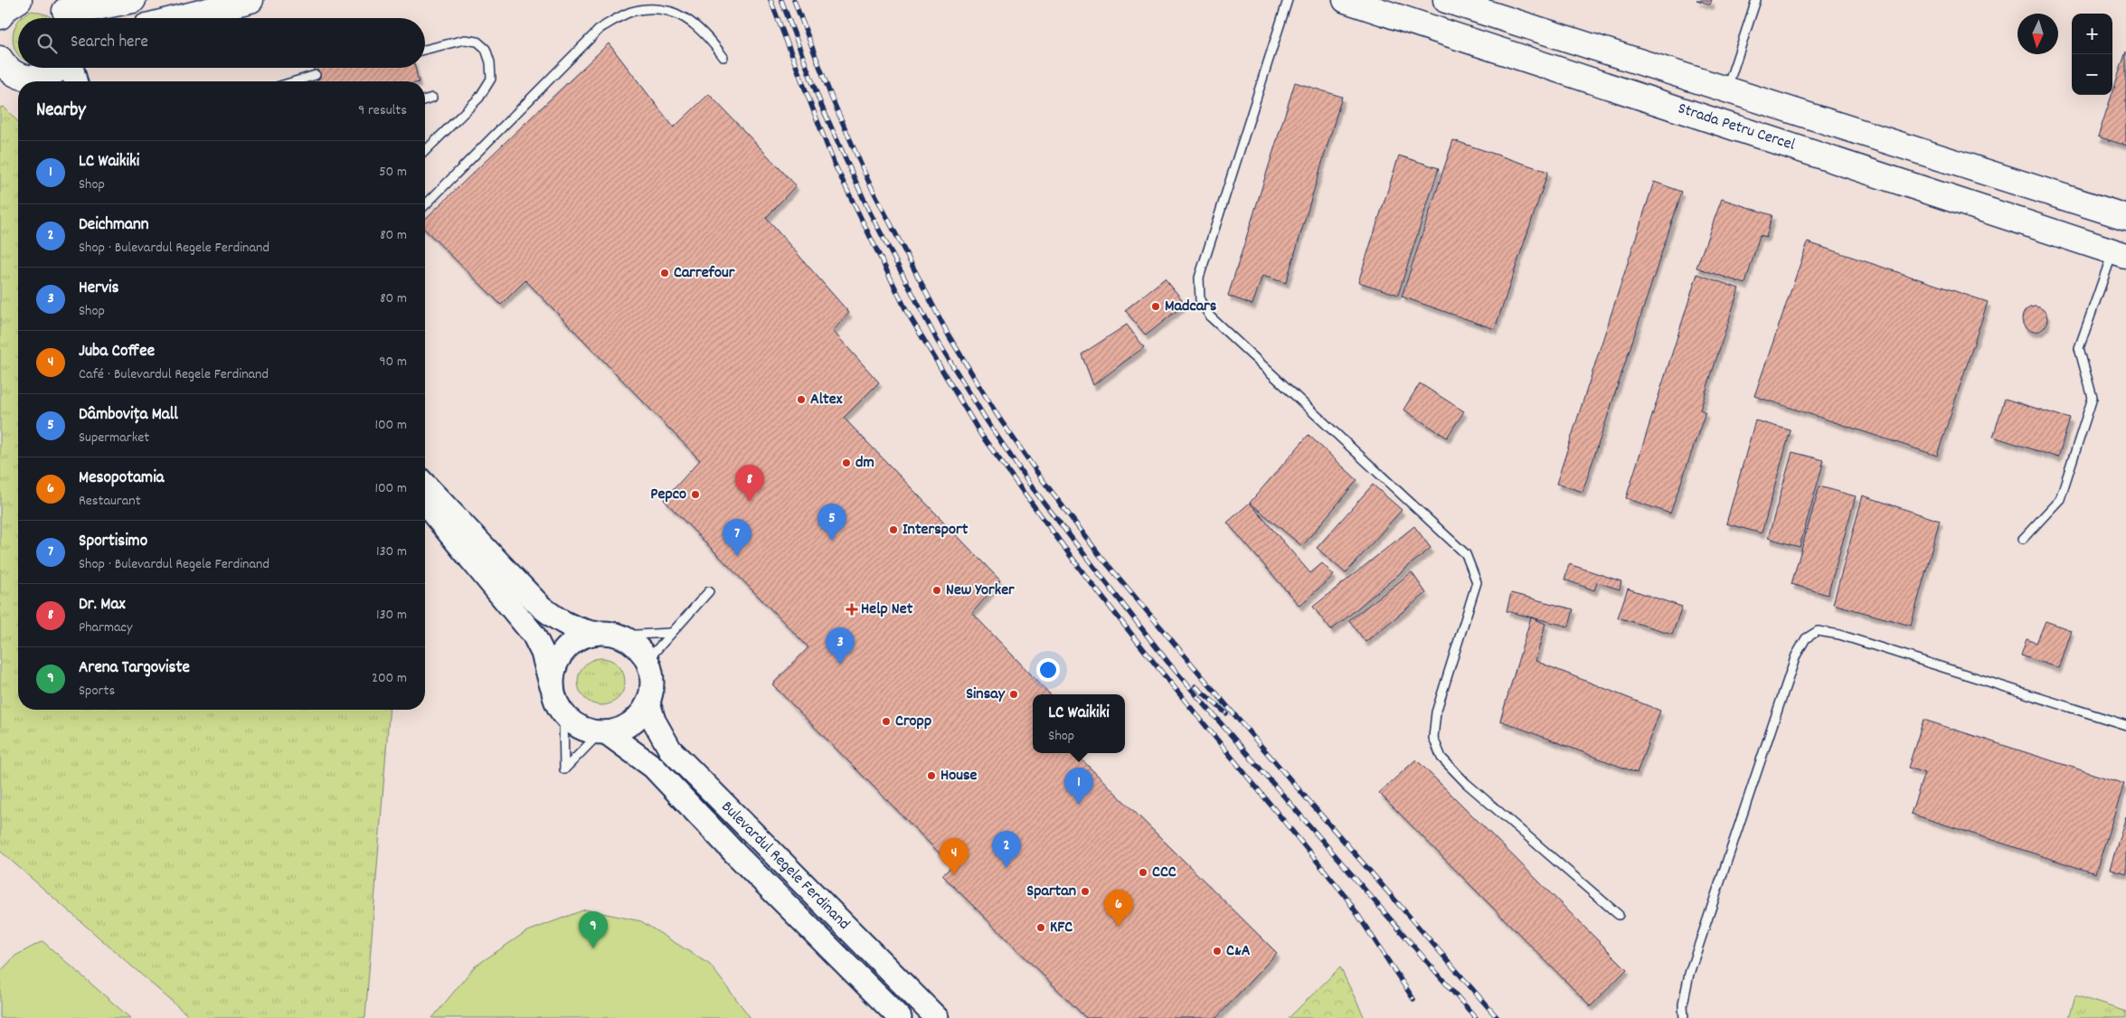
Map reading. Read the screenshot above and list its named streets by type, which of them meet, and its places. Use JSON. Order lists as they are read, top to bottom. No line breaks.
{"streets":{"main road":["Strada Petru Cercel","Bulevardul Regele Ferdinand"]},"places":{"other":["Carrefour","Madcars","Altex","dm","Pepco","Intersport","New Yorker","Sinsay","Cropp","House","CCC","Spartan","KFC","C&A"],"health":["Help Net"]},"north":"bottom","page":{"map_buttons":["+","−"],"search":"Search here","heading":["Nearby","9 results"],"list":[{"mark":"1","name":"LC Waikiki","note":"Shop","value":"50 m"},{"mark":"2","name":"Deichmann","note":"Shop · Bulevardul Regele Ferdinand","value":"80 m"},{"mark":"3","name":"Hervis","note":"Shop","value":"80 m"},{"mark":"4","name":"Juba Coffee","note":"Café · Bulevardul Regele Ferdinand","value":"90 m"},{"mark":"5","name":"Dâmbovița Mall","note":"Supermarket","value":"100 m"},{"mark":"6","name":"Mesopotamia","note":"Restaurant","value":"100 m"},{"mark":"7","name":"Sportisimo","note":"Shop · Bulevardul Regele Ferdinand","value":"130 m"},{"mark":"8","name":"Dr. Max","note":"Pharmacy","value":"130 m"},{"mark":"9","name":"Arena Targoviste","note":"Sports","value":"200 m"}],"pins":["8","5","7","3","1","2","4","6","9"],"popup":["LC Waikiki","Shop"]}}
